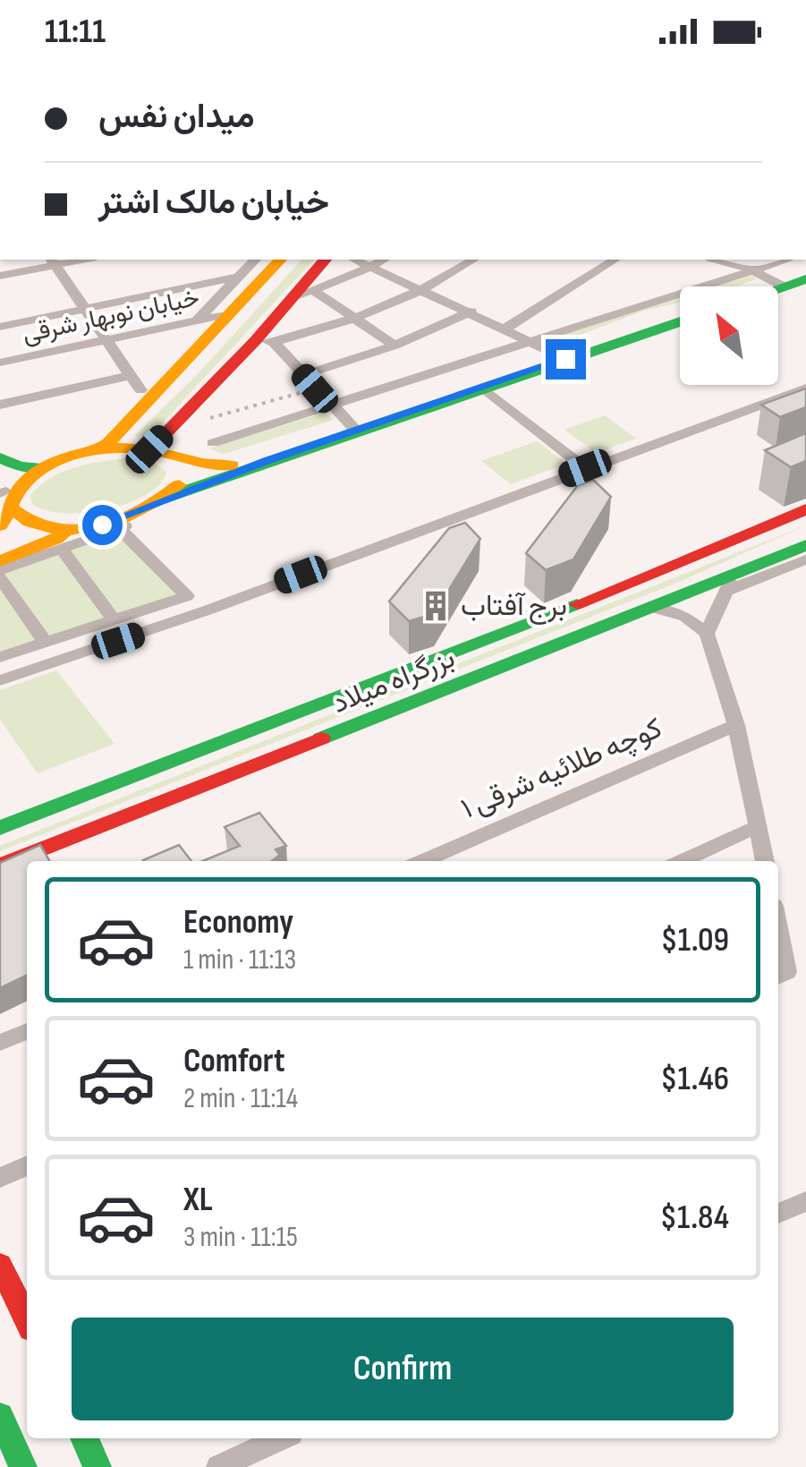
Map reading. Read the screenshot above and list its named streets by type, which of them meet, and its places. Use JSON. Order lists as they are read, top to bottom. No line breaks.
{"streets":{"main road":["بزرگراه میلاد"],"street":["خیابان نوبهار شرقی","کوچه طلائیه شرقی ۱"]},"places":{"building":["برج آفتاب"]},"north":"top left","page":{"status":"11:11","banner":["میدان نفس","خیابان مالک اشتر"],"list":[{"name":"Economy","note":"1 min · 11:13","value":"$1.09"},{"name":"Comfort","note":"2 min · 11:14","value":"$1.46"},{"name":"XL","note":"3 min · 11:15","value":"$1.84"}],"buttons":"Confirm"}}
